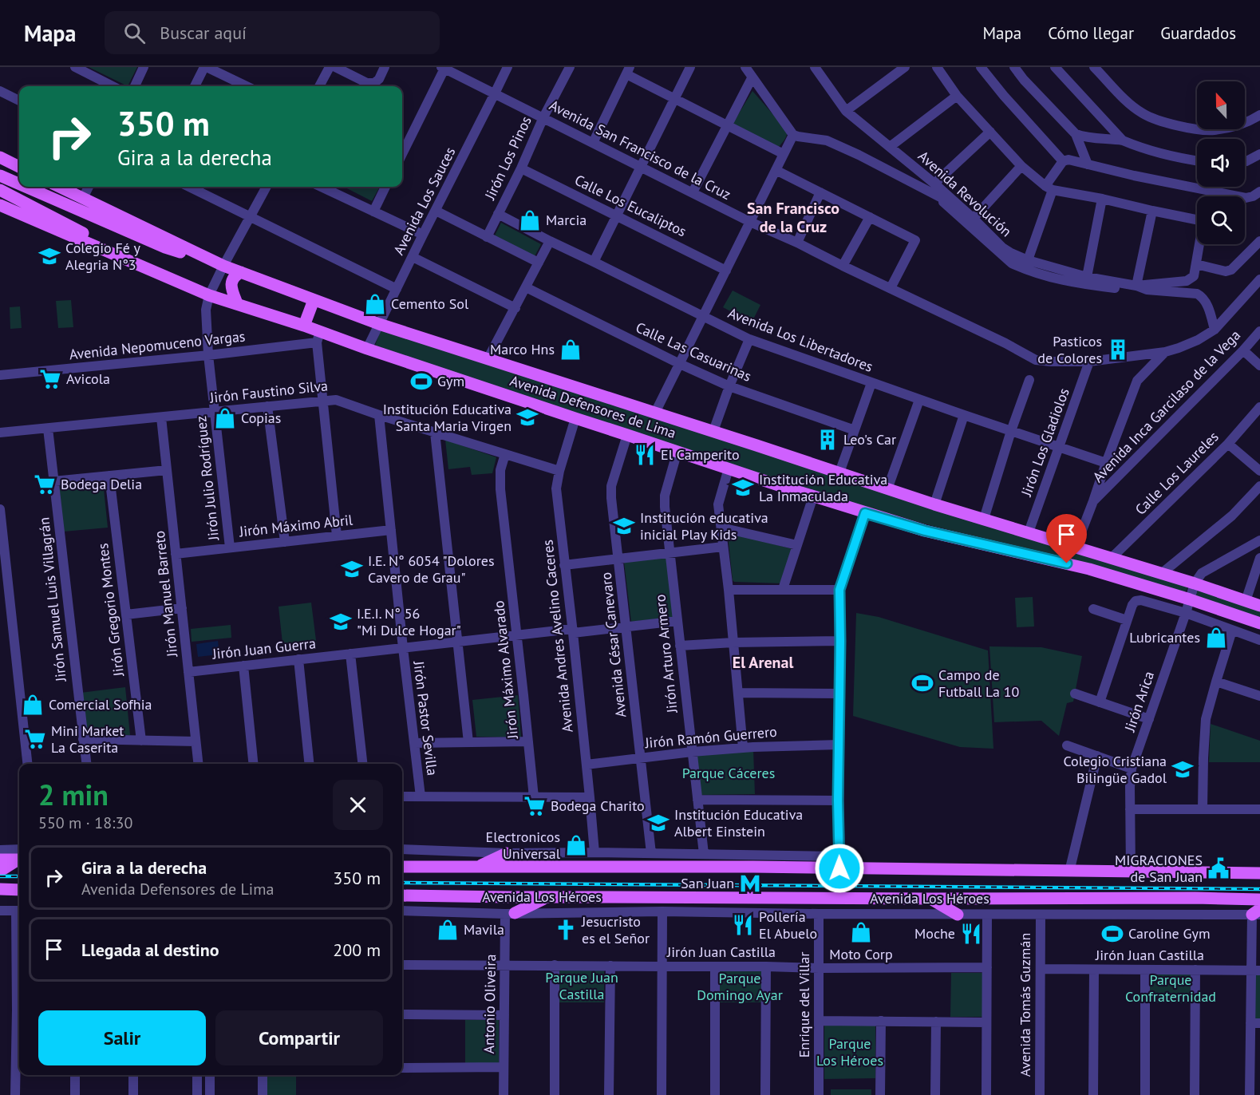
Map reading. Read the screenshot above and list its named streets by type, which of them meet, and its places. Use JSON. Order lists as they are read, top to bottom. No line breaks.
{"streets":{"main road":["Avenida Defensores de Lima","Avenida Los Héroes"],"street":["Avenida San Francisco de la Cruz","Jirón Los Pinos","Avenida Revolución","Avenida Los Sauces","Calle Los Eucaliptos","Avenida Los Libertadores","Avenida Nepomuceno Vargas","Calle Las Casuarinas","Jirón Faustino Silva","Avenida Inca Garcilaso de la Vega","Jirón Los Gladiolos","Calle Los Laureles","Jirón Julio Rodríguez","Jirón Máximo Abril","Jirón Manuel Barreto","Jirón Samuel Luis Villagrán","Jirón Gregorio Montes","Avenida Andres Avelino Caceres","Avenida César Canevaro","Jirón Juan Guerra","Jirón Arturo Armero","Jirón Máximo Alvarado","Jirón Arica","Jirón Pastor Sevilla","Jirón Ramón Guerrero","Jirón Juan Castilla","Antonio Oliveira","Enrique del Villar","Avenida Tomás Guzmán"]},"crossings":[["Avenida San Francisco de la Cruz","Jirón Los Pinos"],["Avenida San Francisco de la Cruz","Avenida Los Sauces"],["Avenida San Francisco de la Cruz","Jirón Los Gladiolos"],["Jirón Los Pinos","Calle Los Eucaliptos"],["Jirón Los Pinos","Avenida Los Libertadores"],["Avenida Los Sauces","Avenida Defensores de Lima"],["Avenida Los Libertadores","Jirón Los Gladiolos"],["Avenida Nepomuceno Vargas","Avenida Defensores de Lima"],["Avenida Nepomuceno Vargas","Jirón Julio Rodríguez"],["Jirón Faustino Silva","Jirón Julio Rodríguez"],["Jirón Faustino Silva","Jirón Manuel Barreto"],["Jirón Faustino Silva","Jirón Samuel Luis Villagrán"],["Jirón Faustino Silva","Avenida Andres Avelino Caceres"],["Jirón Faustino Silva","Jirón Máximo Alvarado"],["Jirón Faustino Silva","Jirón Pastor Sevilla"],["Avenida Defensores de Lima","Jirón Los Gladiolos"],["Avenida Defensores de Lima","Calle Los Laureles"],["Avenida Defensores de Lima","Jirón Julio Rodríguez"],["Avenida Defensores de Lima","Avenida Andres Avelino Caceres"],["Avenida Defensores de Lima","Avenida César Canevaro"],["Avenida Defensores de Lima","Jirón Arturo Armero"],["Avenida Defensores de Lima","Jirón Arica"],["Jirón Julio Rodríguez","Jirón Máximo Abril"],["Jirón Máximo Abril","Jirón Manuel Barreto"],["Jirón Máximo Abril","Jirón Pastor Sevilla"],["Jirón Manuel Barreto","Jirón Juan Guerra"],["Avenida Andres Avelino Caceres","Jirón Juan Guerra"],["Avenida Andres Avelino Caceres","Jirón Ramón Guerrero"],["Avenida Andres Avelino Caceres","Avenida Los Héroes"],["Avenida César Canevaro","Jirón Juan Guerra"],["Avenida César Canevaro","Jirón Ramón Guerrero"],["Avenida César Canevaro","Avenida Los Héroes"],["Jirón Juan Guerra","Jirón Arturo Armero"],["Jirón Juan Guerra","Jirón Máximo Alvarado"],["Jirón Juan Guerra","Jirón Pastor Sevilla"],["Jirón Arturo Armero","Jirón Ramón Guerrero"],["Jirón Arturo Armero","Avenida Los Héroes"],["Jirón Arica","Avenida Los Héroes"],["Avenida Los Héroes","Antonio Oliveira"],["Avenida Los Héroes","Enrique del Villar"],["Avenida Los Héroes","Avenida Tomás Guzmán"],["Jirón Juan Castilla","Antonio Oliveira"],["Jirón Juan Castilla","Enrique del Villar"],["Jirón Juan Castilla","Avenida Tomás Guzmán"]],"districts":["San Francisco de la Cruz","El Arenal"],"parks":["Parque Cáceres","Parque Juan Castilla","Parque Domingo Ayar","Parque Confraternidad","Parque Los Héroes"],"places":{"shop":["Marcia","Cemento Sol","Marco Hns","Copias","Lubricantes","Comercial Sofhia","Electronicos Universal","Mavila","Moto Corp"],"school or university":["Colegio Fé y Alegria N°3","Institución Educativa Santa Maria Virgen","Institución Educativa La Inmaculada","Institución educativa inicial Play Kids","I.E. N° 6054 \"Dolores Cavero de Grau\"","I.E.I. N° 56 \"Mi Dulce Hogar\"","Colegio Cristiana Bilingüe Gadol","Institución Educativa Albert Einstein"],"building":["Pasticos de Colores","Leo's Car"],"supermarket":["Avicola","Bodega Delia","Mini Market La Caserita","Bodega Charito"],"sports":["Gym","Campo de Futball La 10","Caroline Gym"],"restaurant":["El Camperito","Pollería El Abuelo","Moche"],"public building":["MIGRACIONES de San Juan"],"metro station":["San Juan"],"church":["Jesucristo es el Señor"]},"north":"top","page":{"header":"Mapa","search":"Buscar aquí","nav":["Mapa","Cómo llegar","Guardados"],"turn":["350 m","Gira a la derecha"],"heading":["2 min","550 m · 18:30"],"list":[{"name":"Gira a la derecha","note":"Avenida Defensores de Lima","value":"350 m"},{"name":"Llegada al destino","value":"200 m"}],"buttons":["Salir","Compartir"]}}
